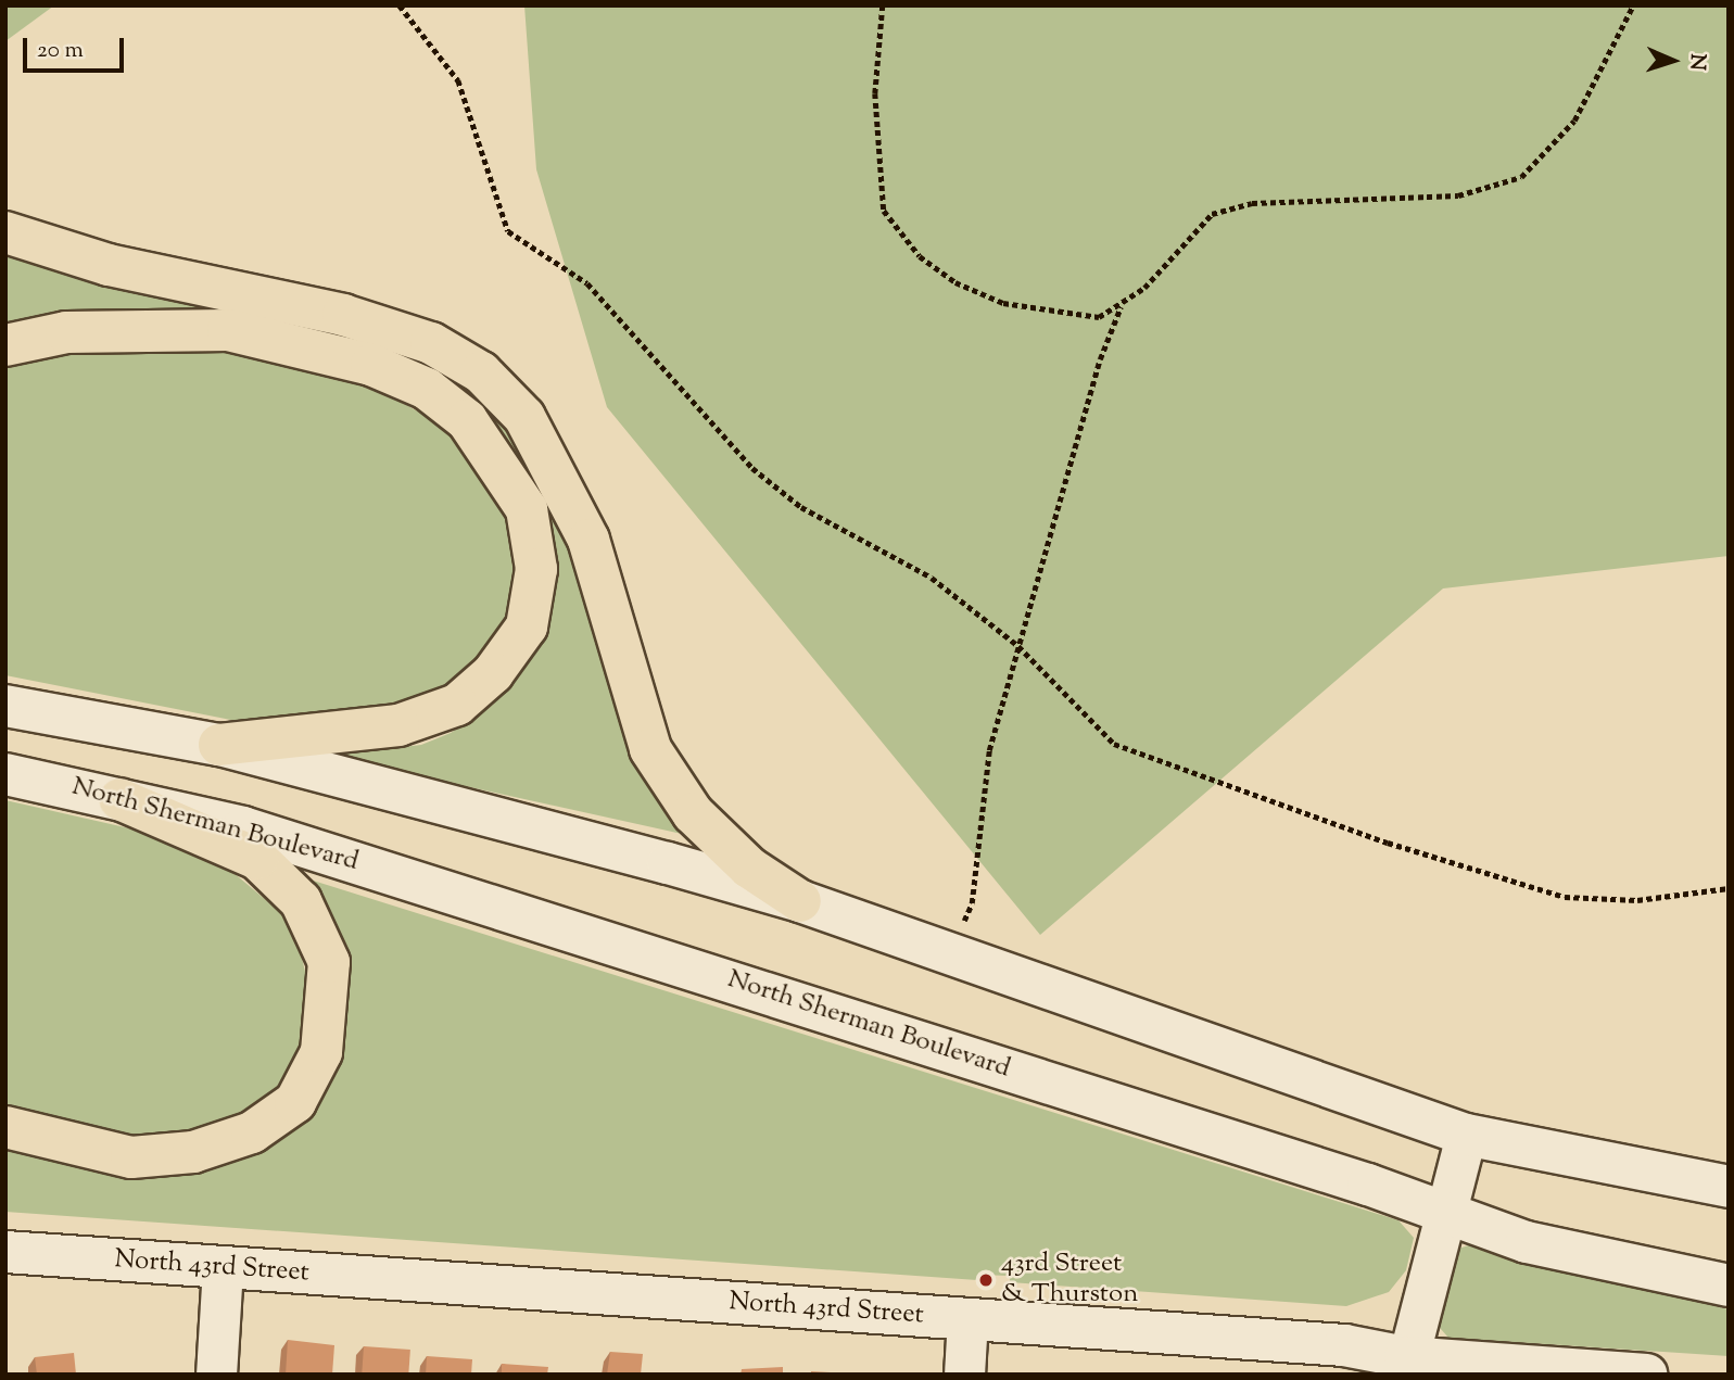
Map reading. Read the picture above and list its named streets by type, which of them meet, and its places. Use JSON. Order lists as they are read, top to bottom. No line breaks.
{"streets":{"main road":["North Sherman Boulevard","North 43rd Street"]},"places":["43rd Street & Thurston"],"scale_bar":"20 m","north":"right"}
